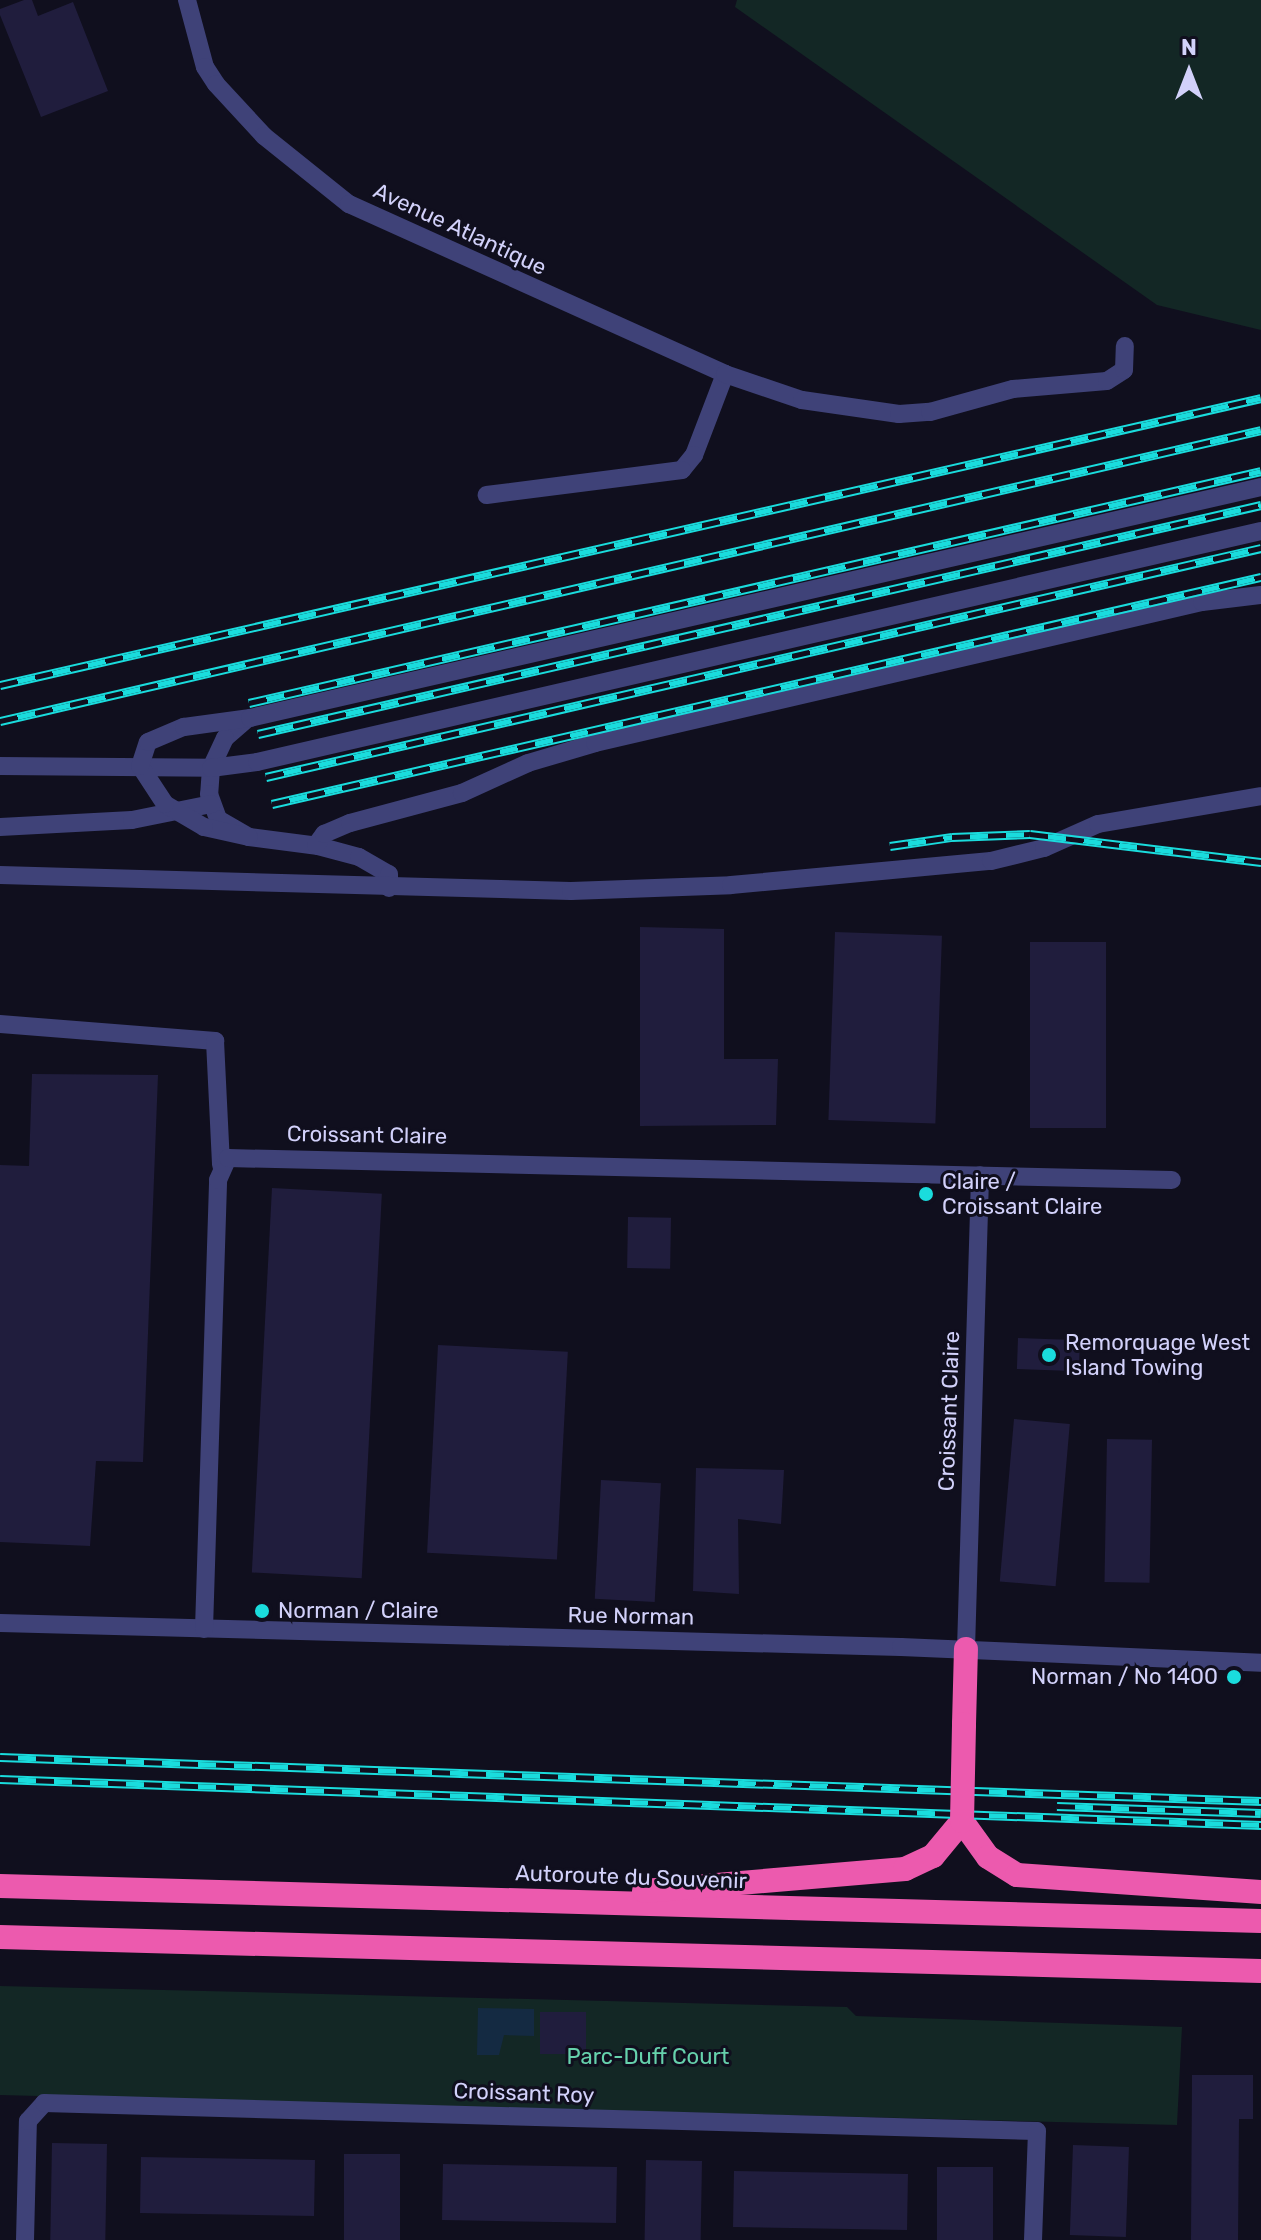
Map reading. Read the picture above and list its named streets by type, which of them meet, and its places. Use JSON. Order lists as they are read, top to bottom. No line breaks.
{"streets":{"highway":["Autoroute du Souvenir"],"street":["Avenue Atlantique","Croissant Claire","Rue Norman","Croissant Roy"]},"crossings":[["Croissant Claire","Rue Norman"]],"parks":["Parc-Duff Court"],"places":["Claire / Croissant Claire","Remorquage West Island Towing","Norman / Claire","Norman / No 1400"],"north":"top"}
